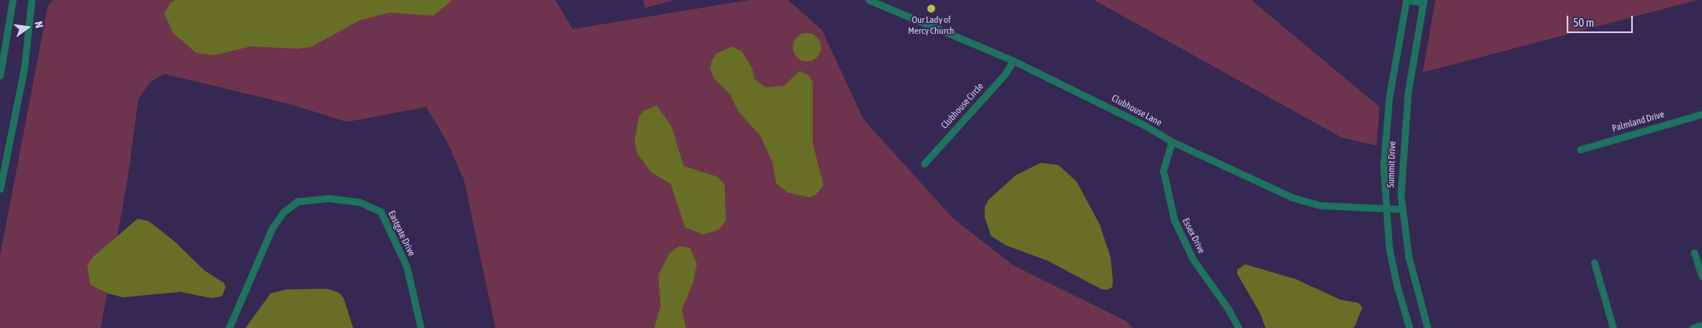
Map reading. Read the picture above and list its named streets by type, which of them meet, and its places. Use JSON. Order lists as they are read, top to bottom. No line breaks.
{"streets":{"street":["Clubhouse Circle","Clubhouse Lane","Palmland Drive","Summit Drive","Eastgate Drive","Essex Drive"]},"crossings":[["Clubhouse Circle","Clubhouse Lane"],["Clubhouse Lane","Summit Drive"],["Clubhouse Lane","Essex Drive"]],"places":["Our Lady of Mercy Church"],"scale_bar":"50 m","north":"right"}
